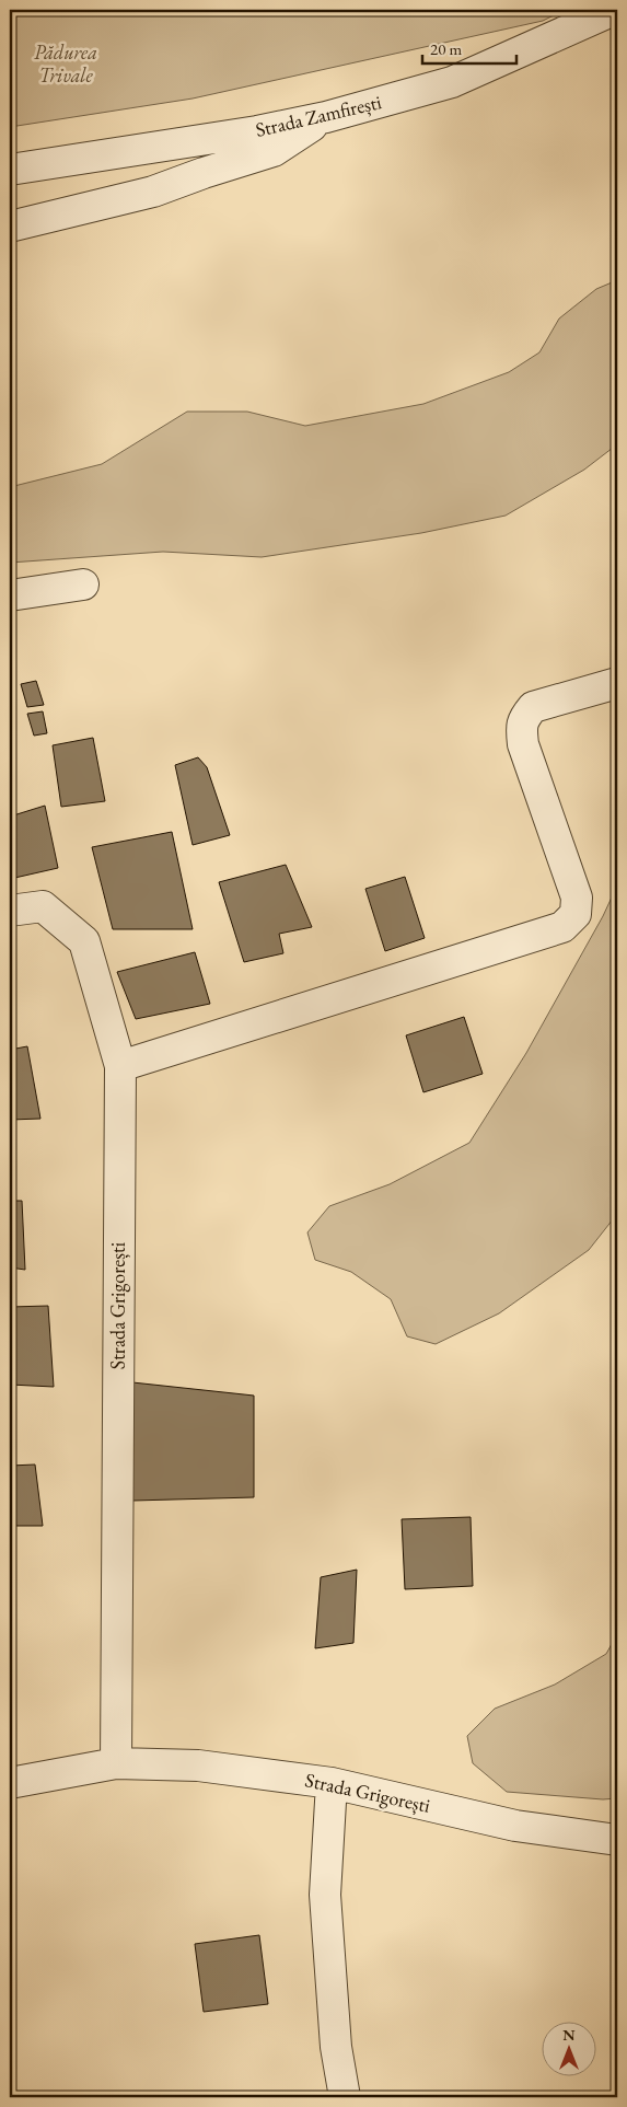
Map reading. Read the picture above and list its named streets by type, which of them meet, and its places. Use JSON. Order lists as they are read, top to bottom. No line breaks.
{"streets":{"street":["Strada Zamfirești","Strada Grigorești"]},"parks":["Pădurea Trivale"],"scale_bar":"20 m","north":"top"}
